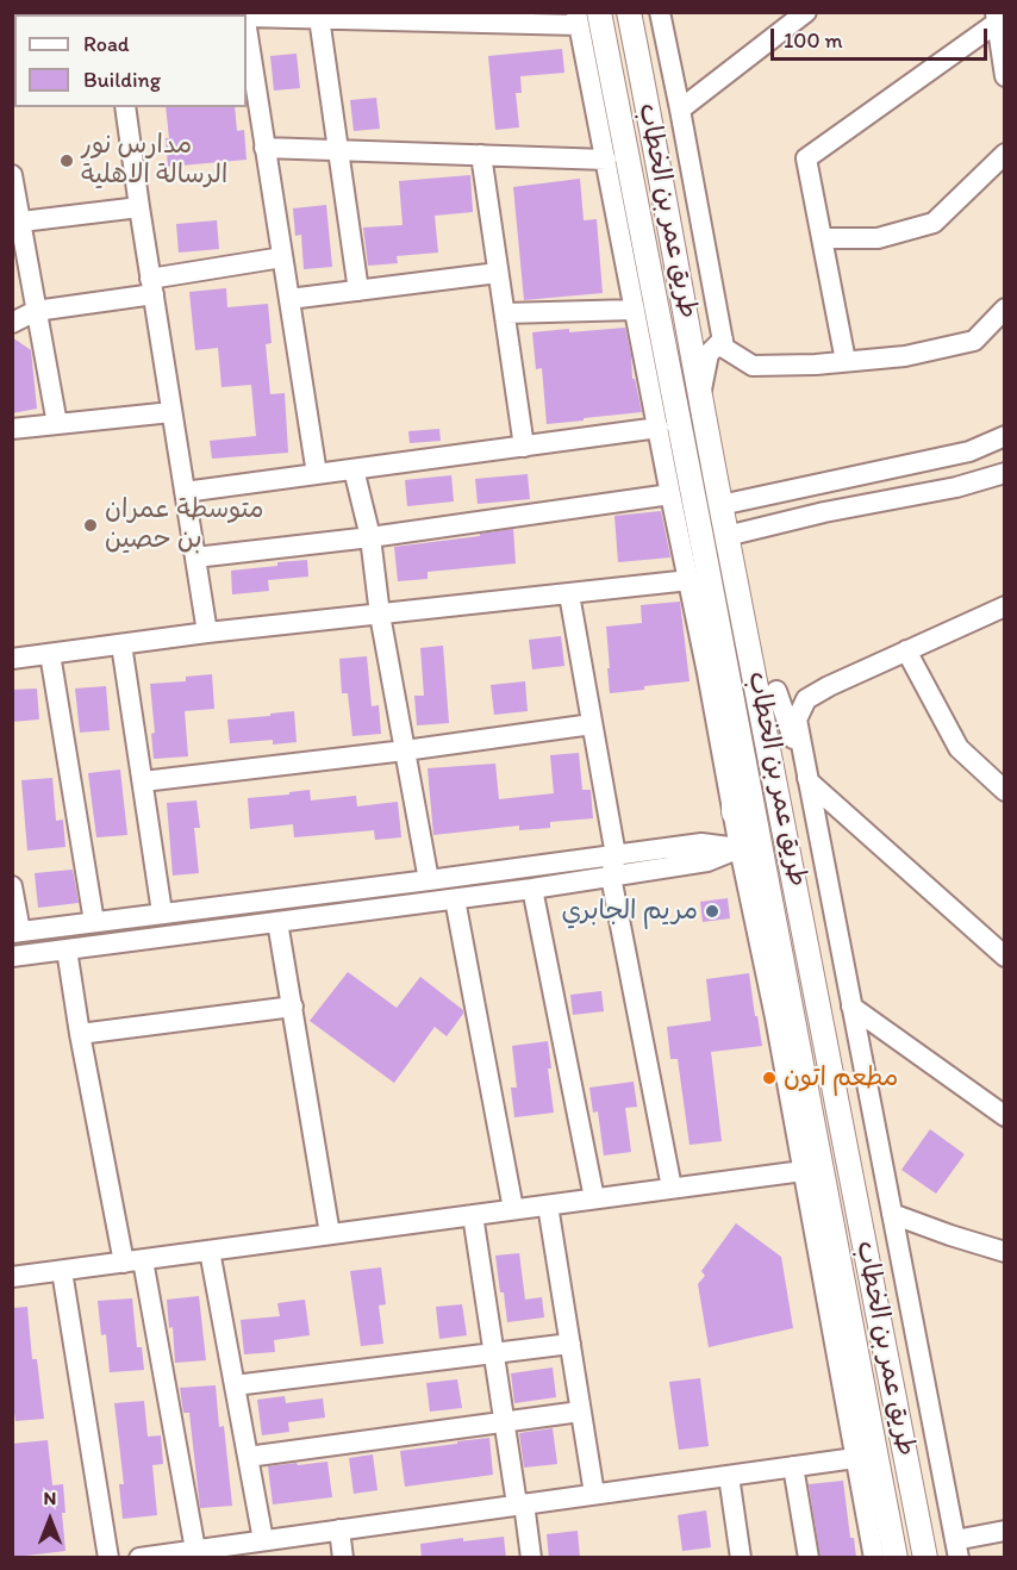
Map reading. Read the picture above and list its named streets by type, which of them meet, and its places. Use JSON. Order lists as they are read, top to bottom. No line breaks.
{"streets":{"main road":["طريق عمر بن الخطاب"]},"places":["مدارس نور الرسالة الاهلية","متوسطة عمران بن حصين","مريم الجابري","مطعم اتون"],"legend":["Road","Building"],"scale_bar":"100 m","north":"top"}
